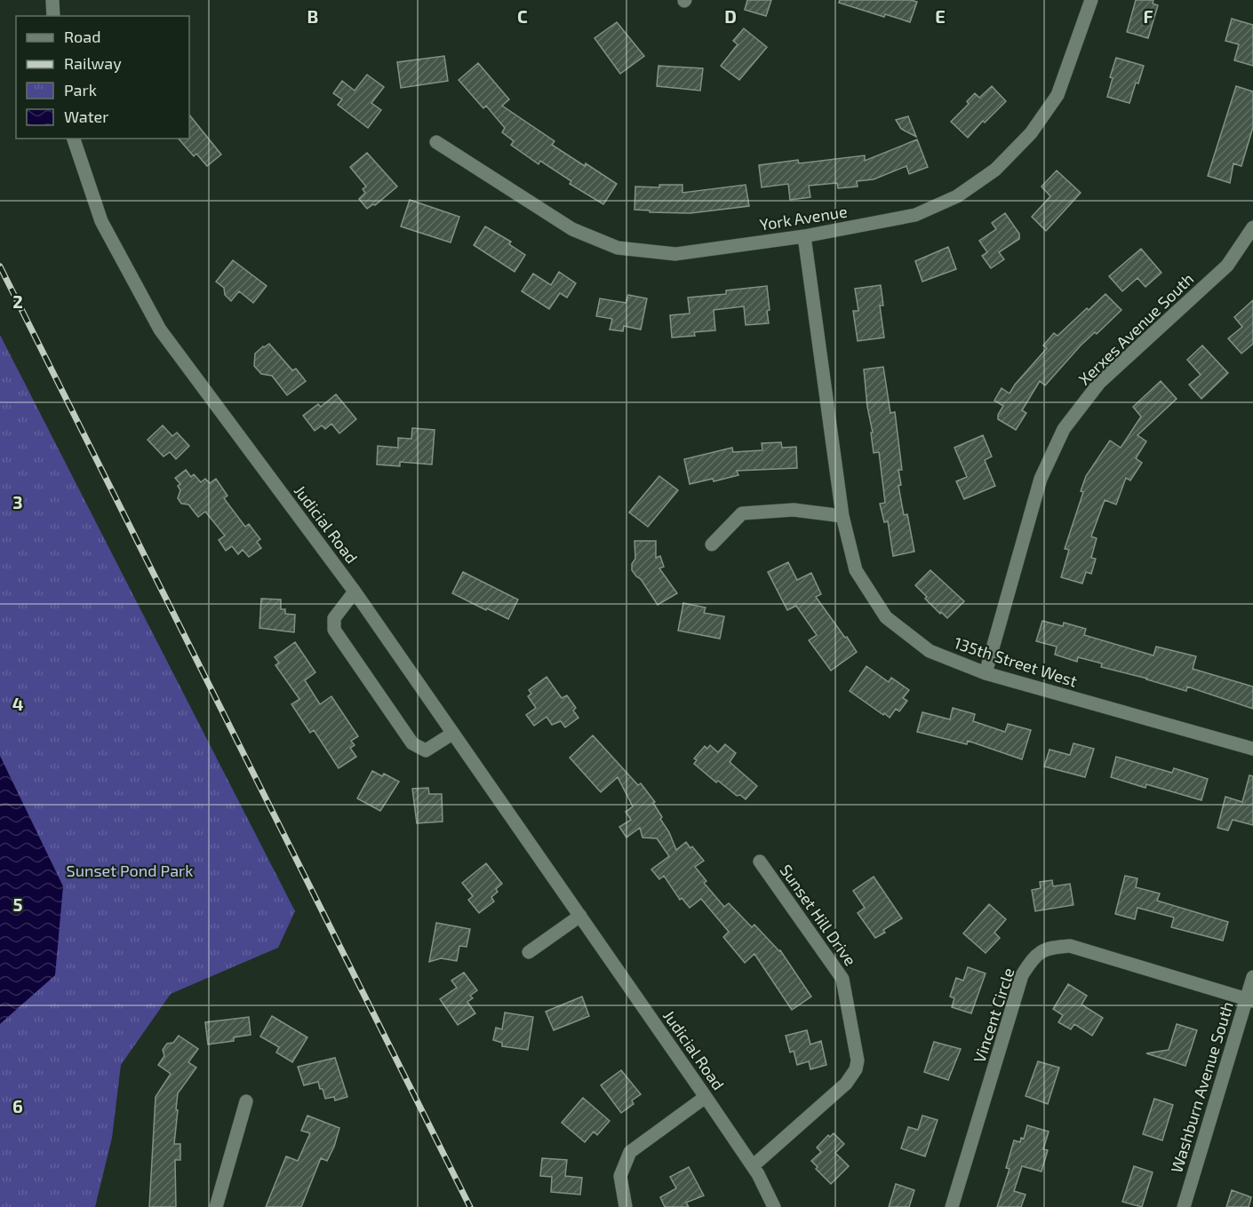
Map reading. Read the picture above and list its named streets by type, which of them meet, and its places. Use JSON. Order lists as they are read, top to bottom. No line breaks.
{"streets":{"street":["York Avenue","Xerxes Avenue South","Judicial Road","135th Street West","Sunset Hill Drive","Vincent Circle","Washburn Avenue South"]},"crossings":[["York Avenue","135th Street West"],["Xerxes Avenue South","135th Street West"],["Judicial Road","Sunset Hill Drive"],["Vincent Circle","Washburn Avenue South"]],"parks":["Sunset Pond Park"],"legend":["Road","Railway","Park","Water"],"grid":{"columns":["B","C","D","E","F"],"rows":["2","3","4","5","6"]}}
